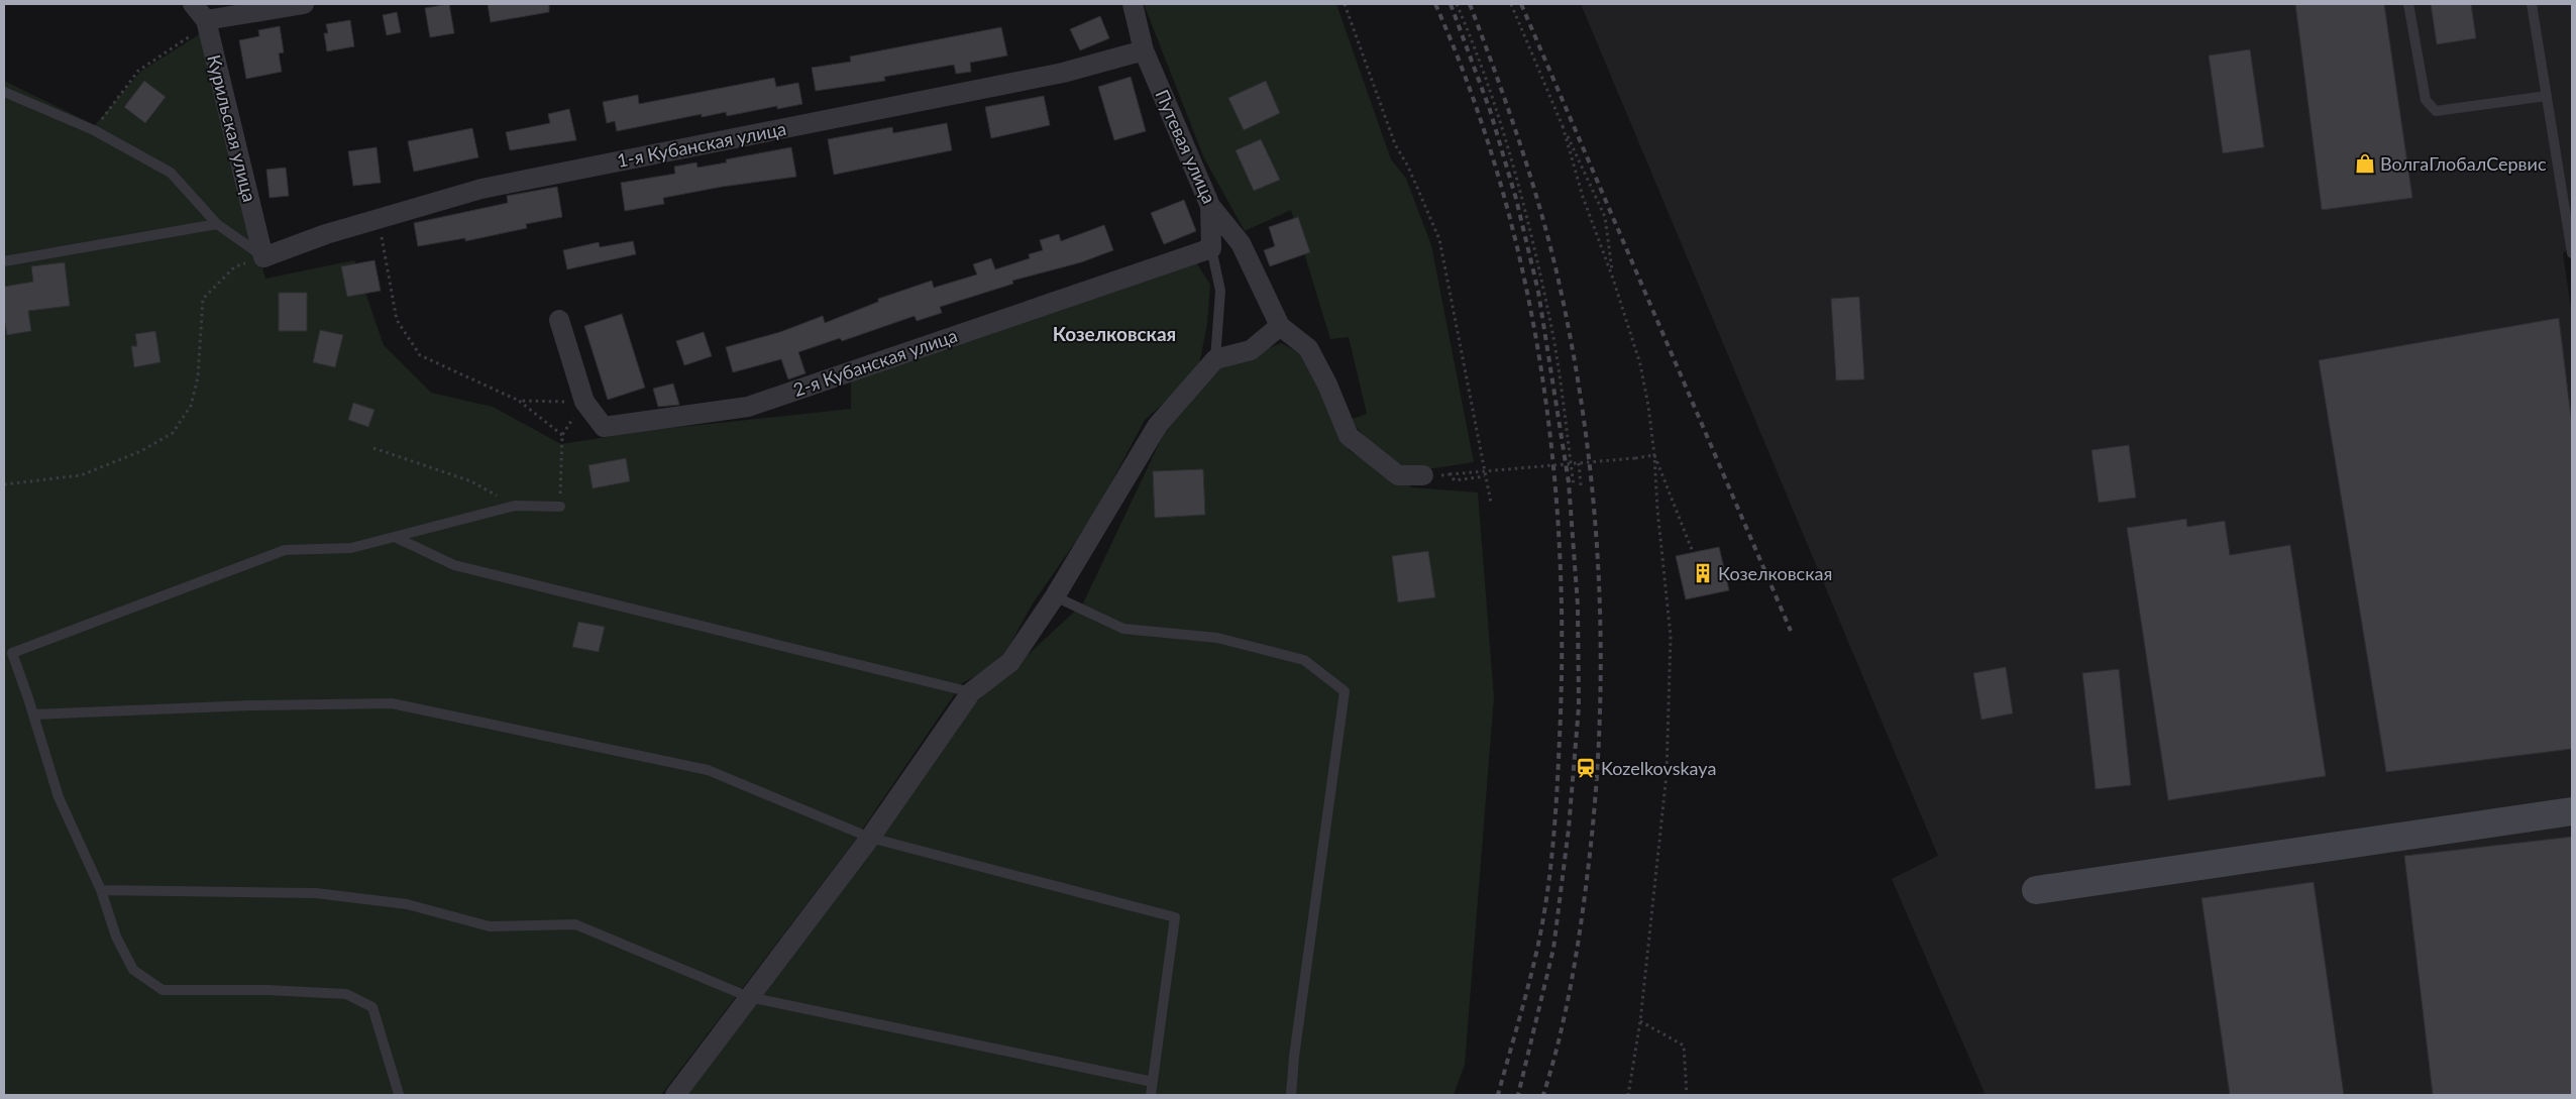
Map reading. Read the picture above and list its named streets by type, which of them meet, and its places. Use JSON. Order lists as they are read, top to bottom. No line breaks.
{"streets":{"street":["Курильская улица","1-я Кубанская улица","Путевая улица","2-я Кубанская улица"]},"crossings":[["Курильская улица","1-я Кубанская улица"],["1-я Кубанская улица","Путевая улица"]],"districts":["Козелковская"],"places":{"shop":["ВолгаГлобалСервис"],"building":["Козелковская"],"station":["Kozelkovskaya"]}}
